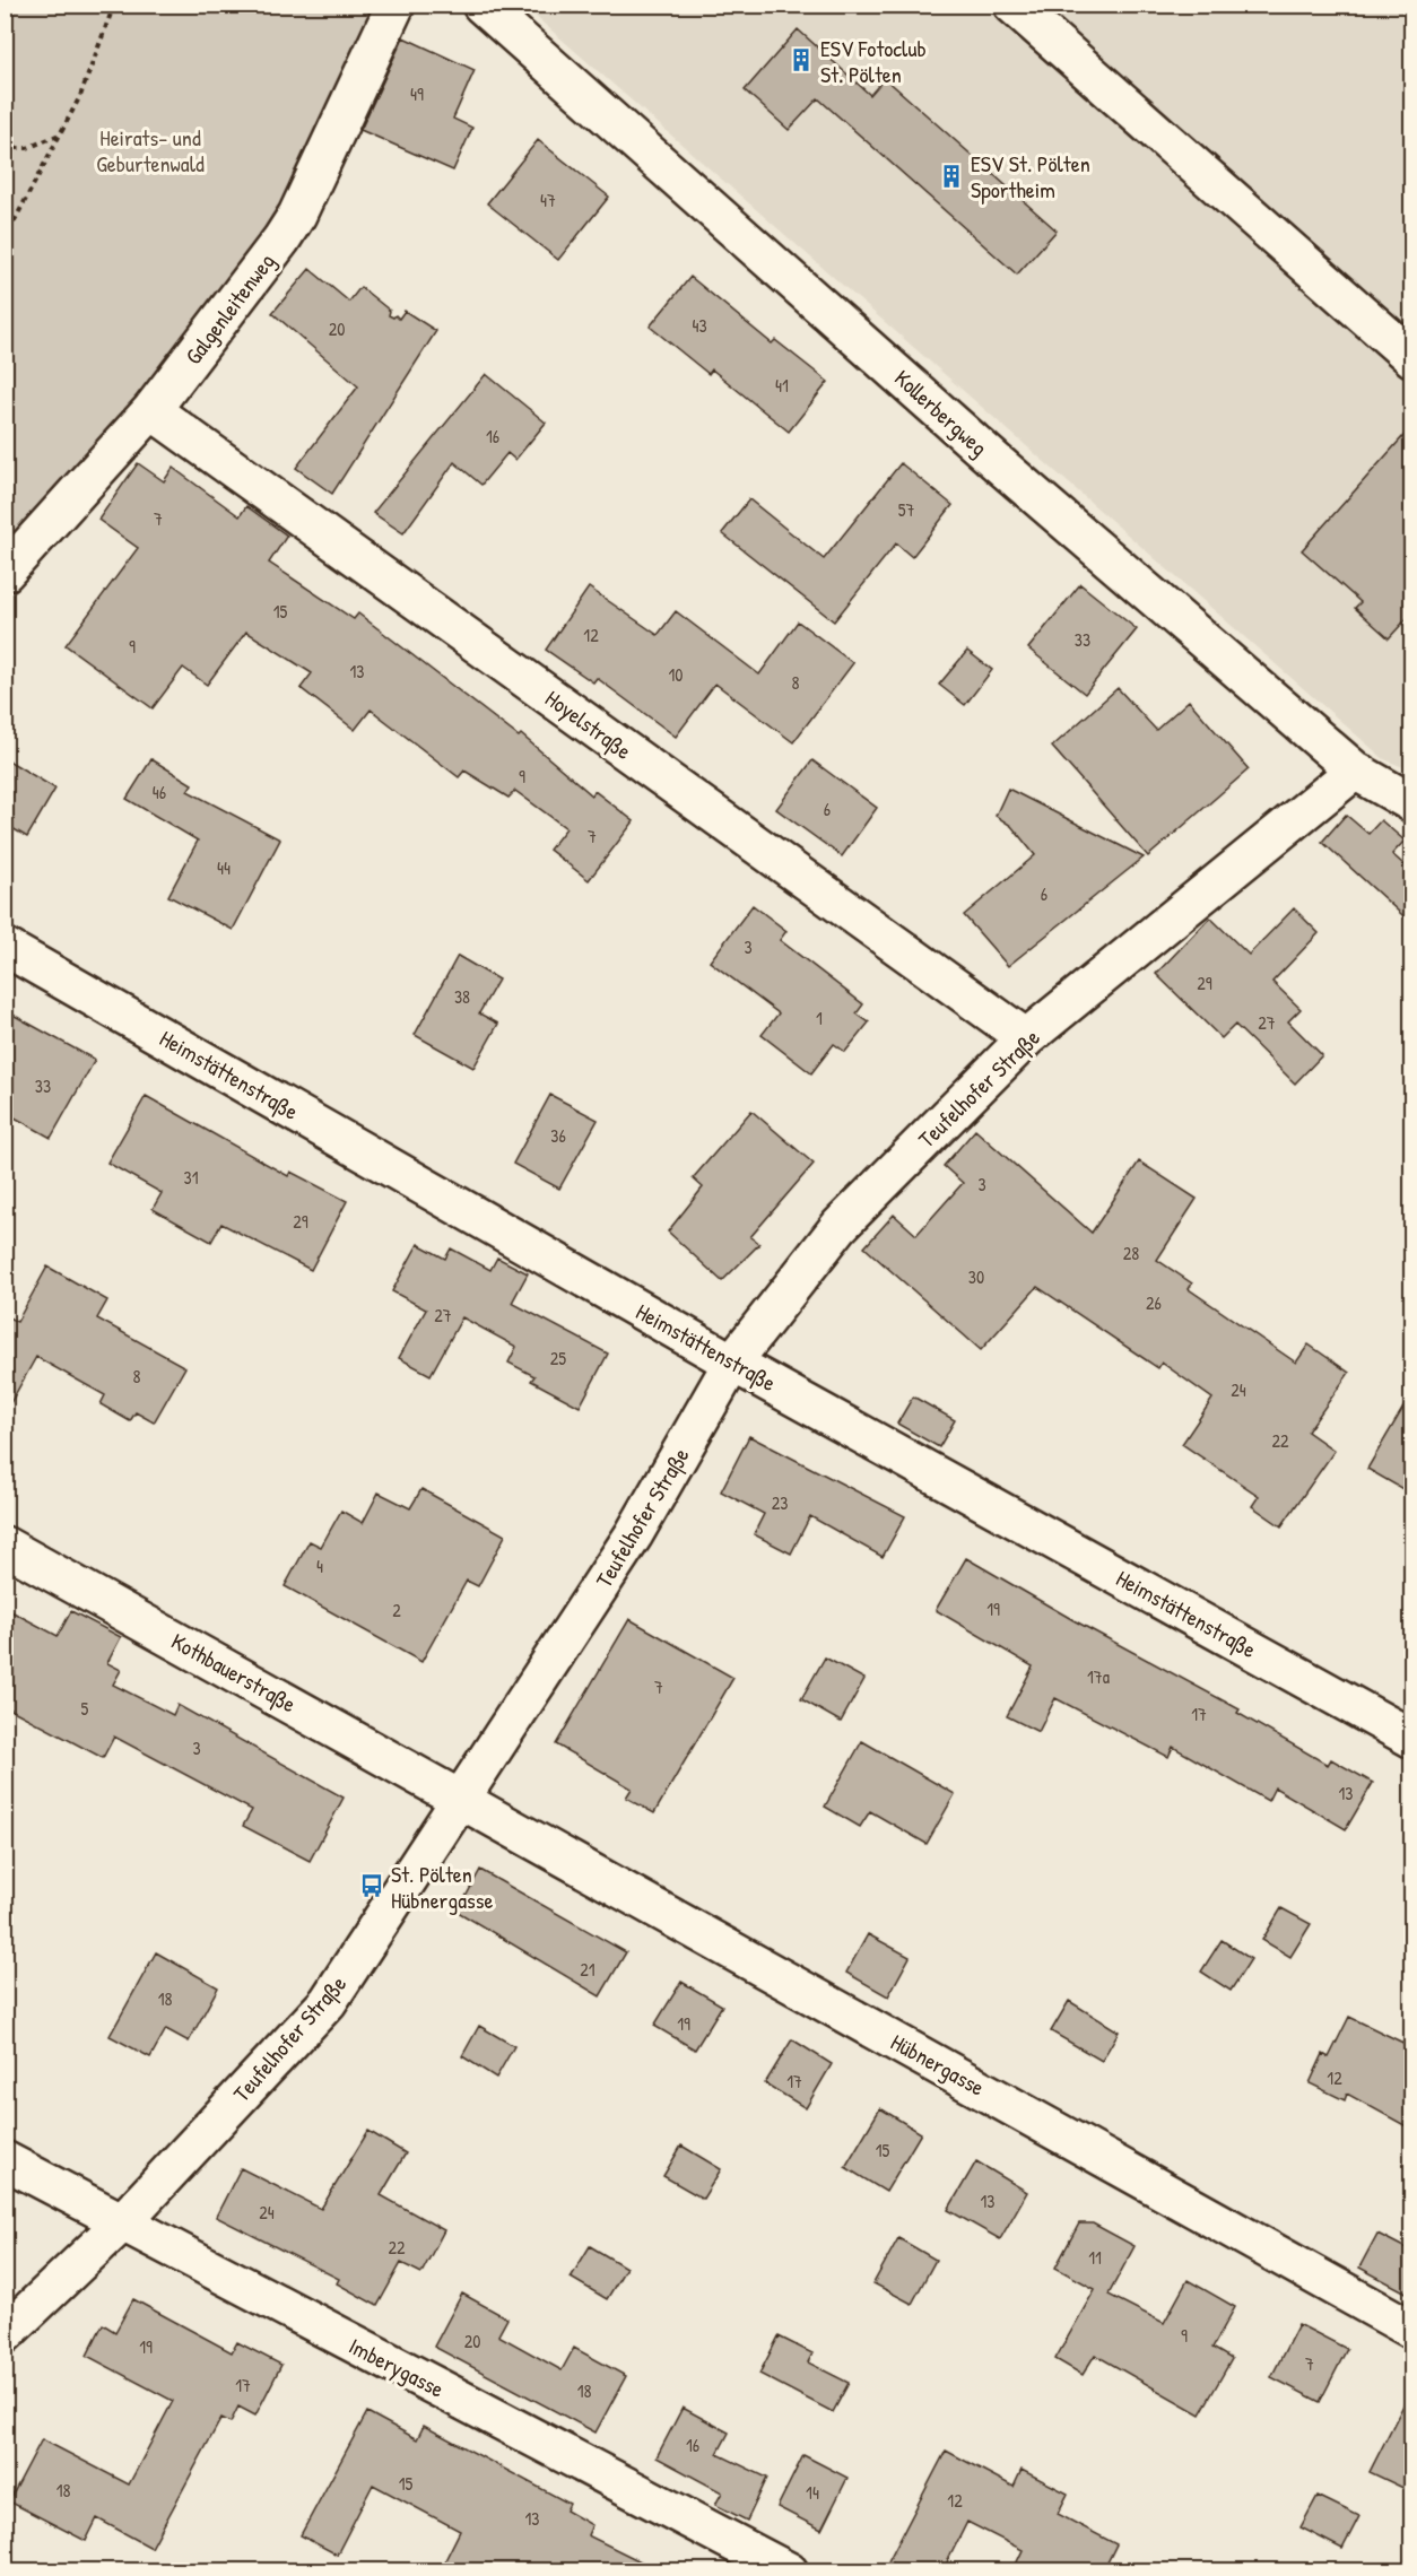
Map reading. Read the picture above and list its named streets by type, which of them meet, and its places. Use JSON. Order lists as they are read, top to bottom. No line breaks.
{"streets":{"street":["Galgenleitenweg","Kollerbergweg","Hoyelstraße","Heimstättenstraße","Teufelhofer Straße","Kothbauerstraße","Hübnergasse","Imberygasse"]},"crossings":[["Galgenleitenweg","Hoyelstraße"],["Kollerbergweg","Teufelhofer Straße"],["Hoyelstraße","Teufelhofer Straße"],["Heimstättenstraße","Teufelhofer Straße"],["Teufelhofer Straße","Kothbauerstraße"],["Teufelhofer Straße","Hübnergasse"],["Teufelhofer Straße","Imberygasse"],["Kothbauerstraße","Hübnergasse"]],"parks":["Heirats- und Geburtenwald"],"places":{"building":["ESV Fotoclub St. Pölten","ESV St. Pölten Sportheim"],"bus stop":["St. Pölten Hübnergasse"]},"house_numbers":["49","47","43","20","41","16","57","7","15","12","33","9","13","10","8","9","46","6","7","44","6","3","29","38","1","27","33","36","31","3","29","28","30","26","27","25","8","24","22","23","4","19","2","17a","7","5","17","3","13","21","18","19","12","17","15","13","24","22","11","9","20","19","7","17","18","16","15","18","14","12","13"]}
